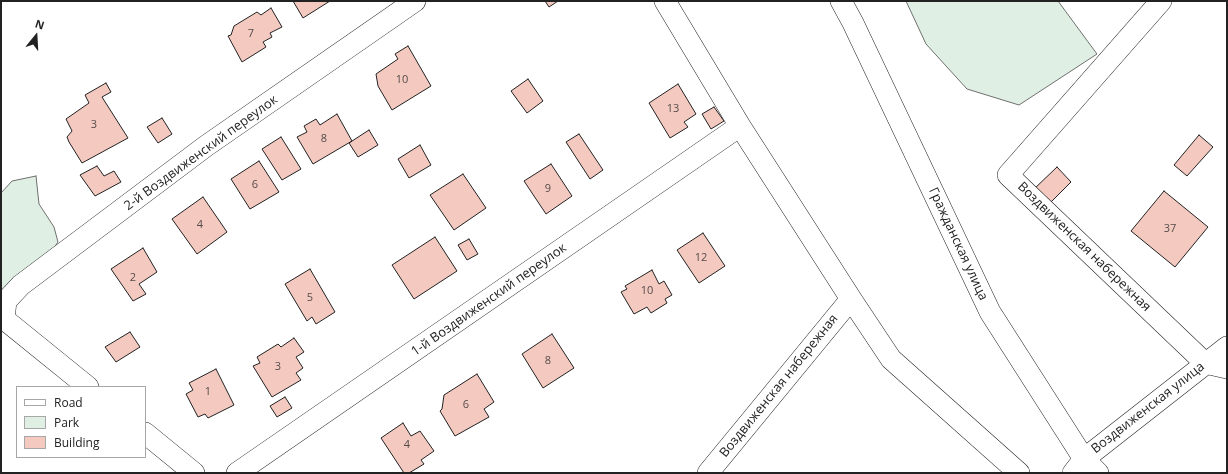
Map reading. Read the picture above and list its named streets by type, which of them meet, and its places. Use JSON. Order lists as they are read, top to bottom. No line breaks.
{"streets":{"street":["2-й Воздвиженский переулок","Гражданская улица","Воздвиженская набережная","1-й Воздвиженский переулок","Воздвиженская улица"]},"crossings":[["Гражданская улица","Воздвиженская улица"],["Воздвиженская набережная","Воздвиженская улица"]],"house_numbers":["7","10","13","3","8","6","9","4","37","12","2","10","5","8","3","1","6","4"],"legend":["Road","Park","Building"],"north":"top"}
